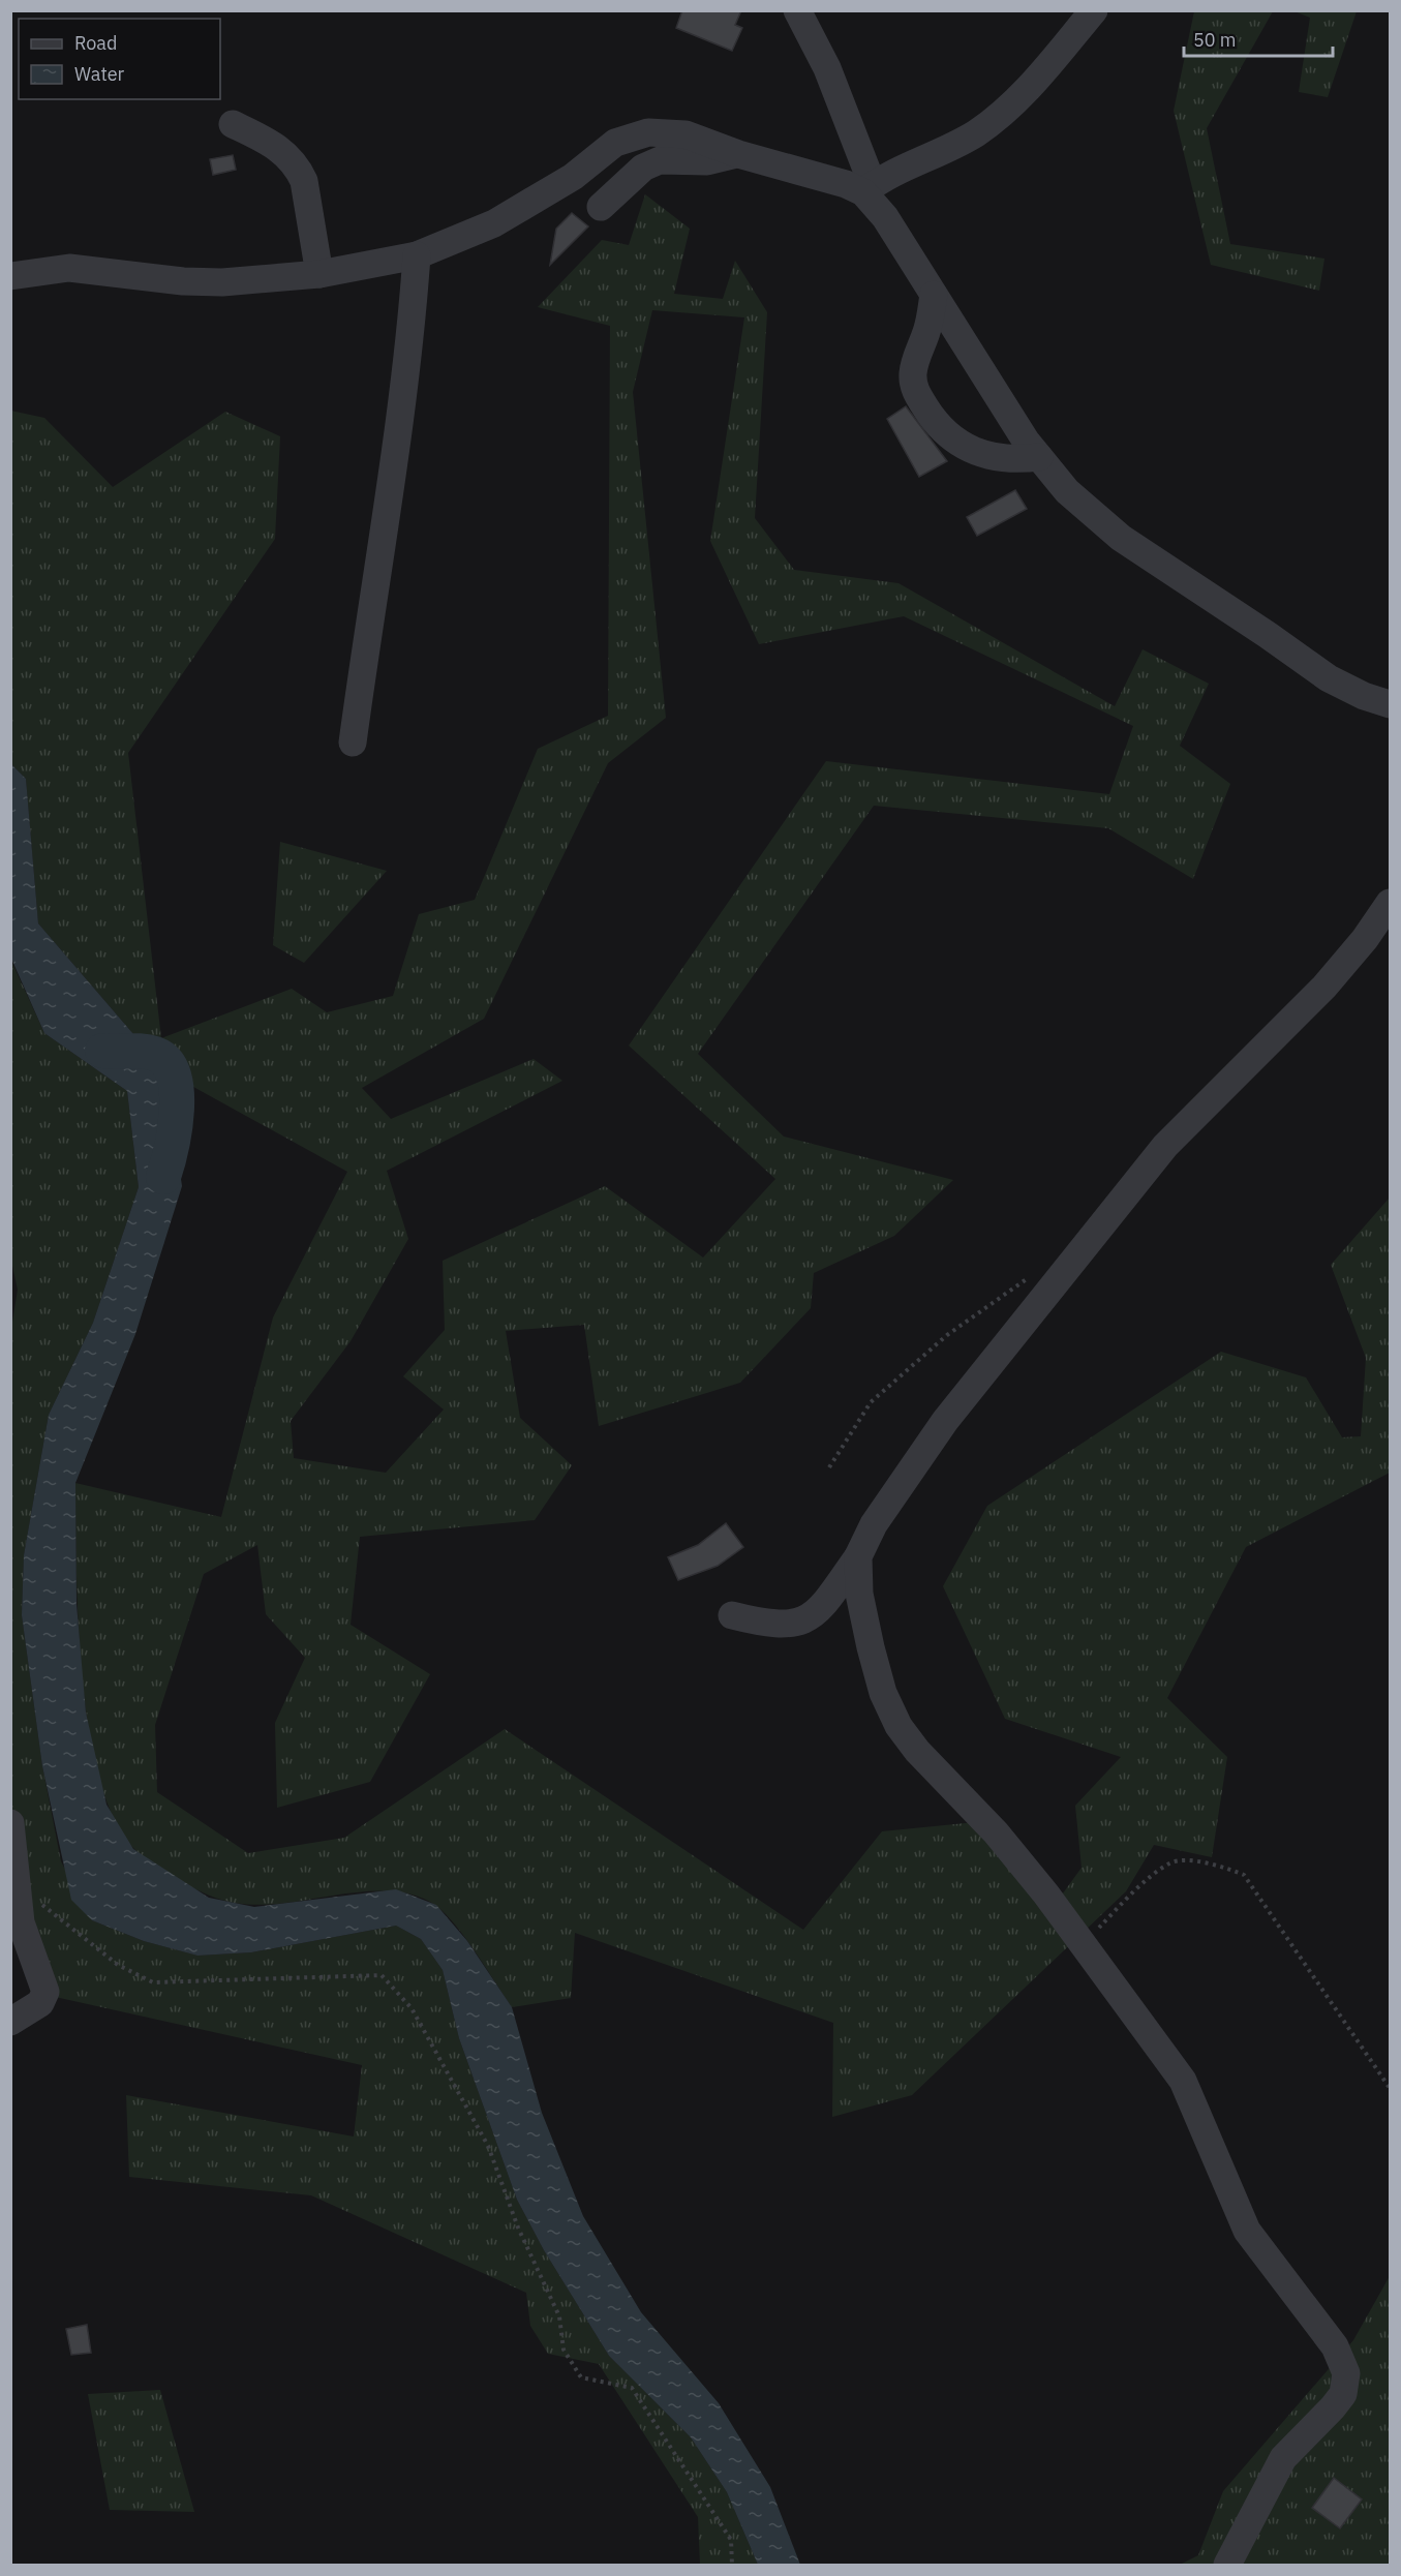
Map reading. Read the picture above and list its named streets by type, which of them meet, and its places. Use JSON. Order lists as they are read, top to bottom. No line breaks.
{"legend":["Road","Water"],"scale_bar":"50 m"}
